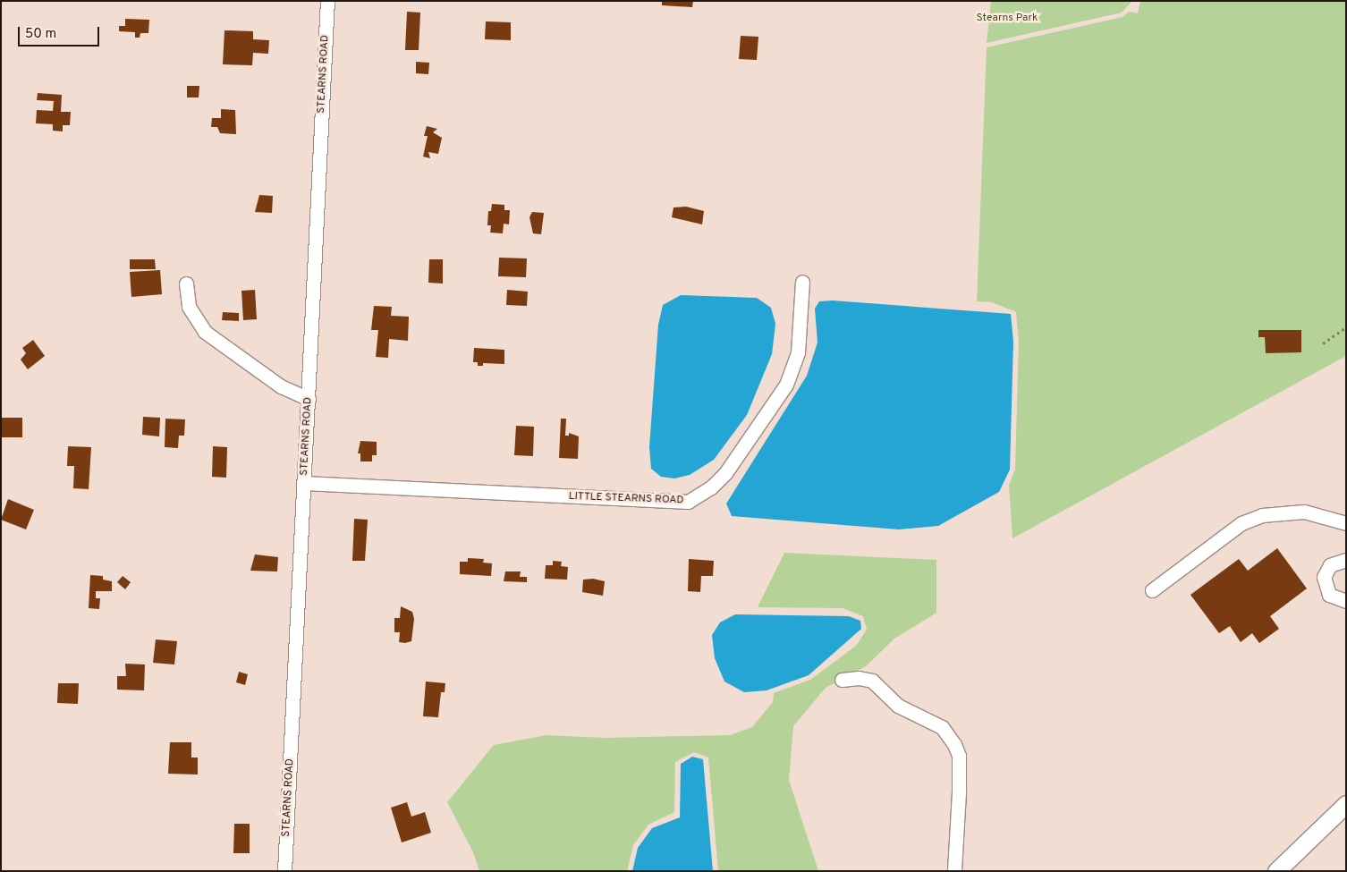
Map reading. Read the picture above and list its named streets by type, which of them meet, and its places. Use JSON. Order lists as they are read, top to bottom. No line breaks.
{"streets":{"street":["STEARNS ROAD","LITTLE STEARNS ROAD"]},"crossings":[["STEARNS ROAD","LITTLE STEARNS ROAD"]],"parks":["Stearns Park"],"scale_bar":"50 m"}
